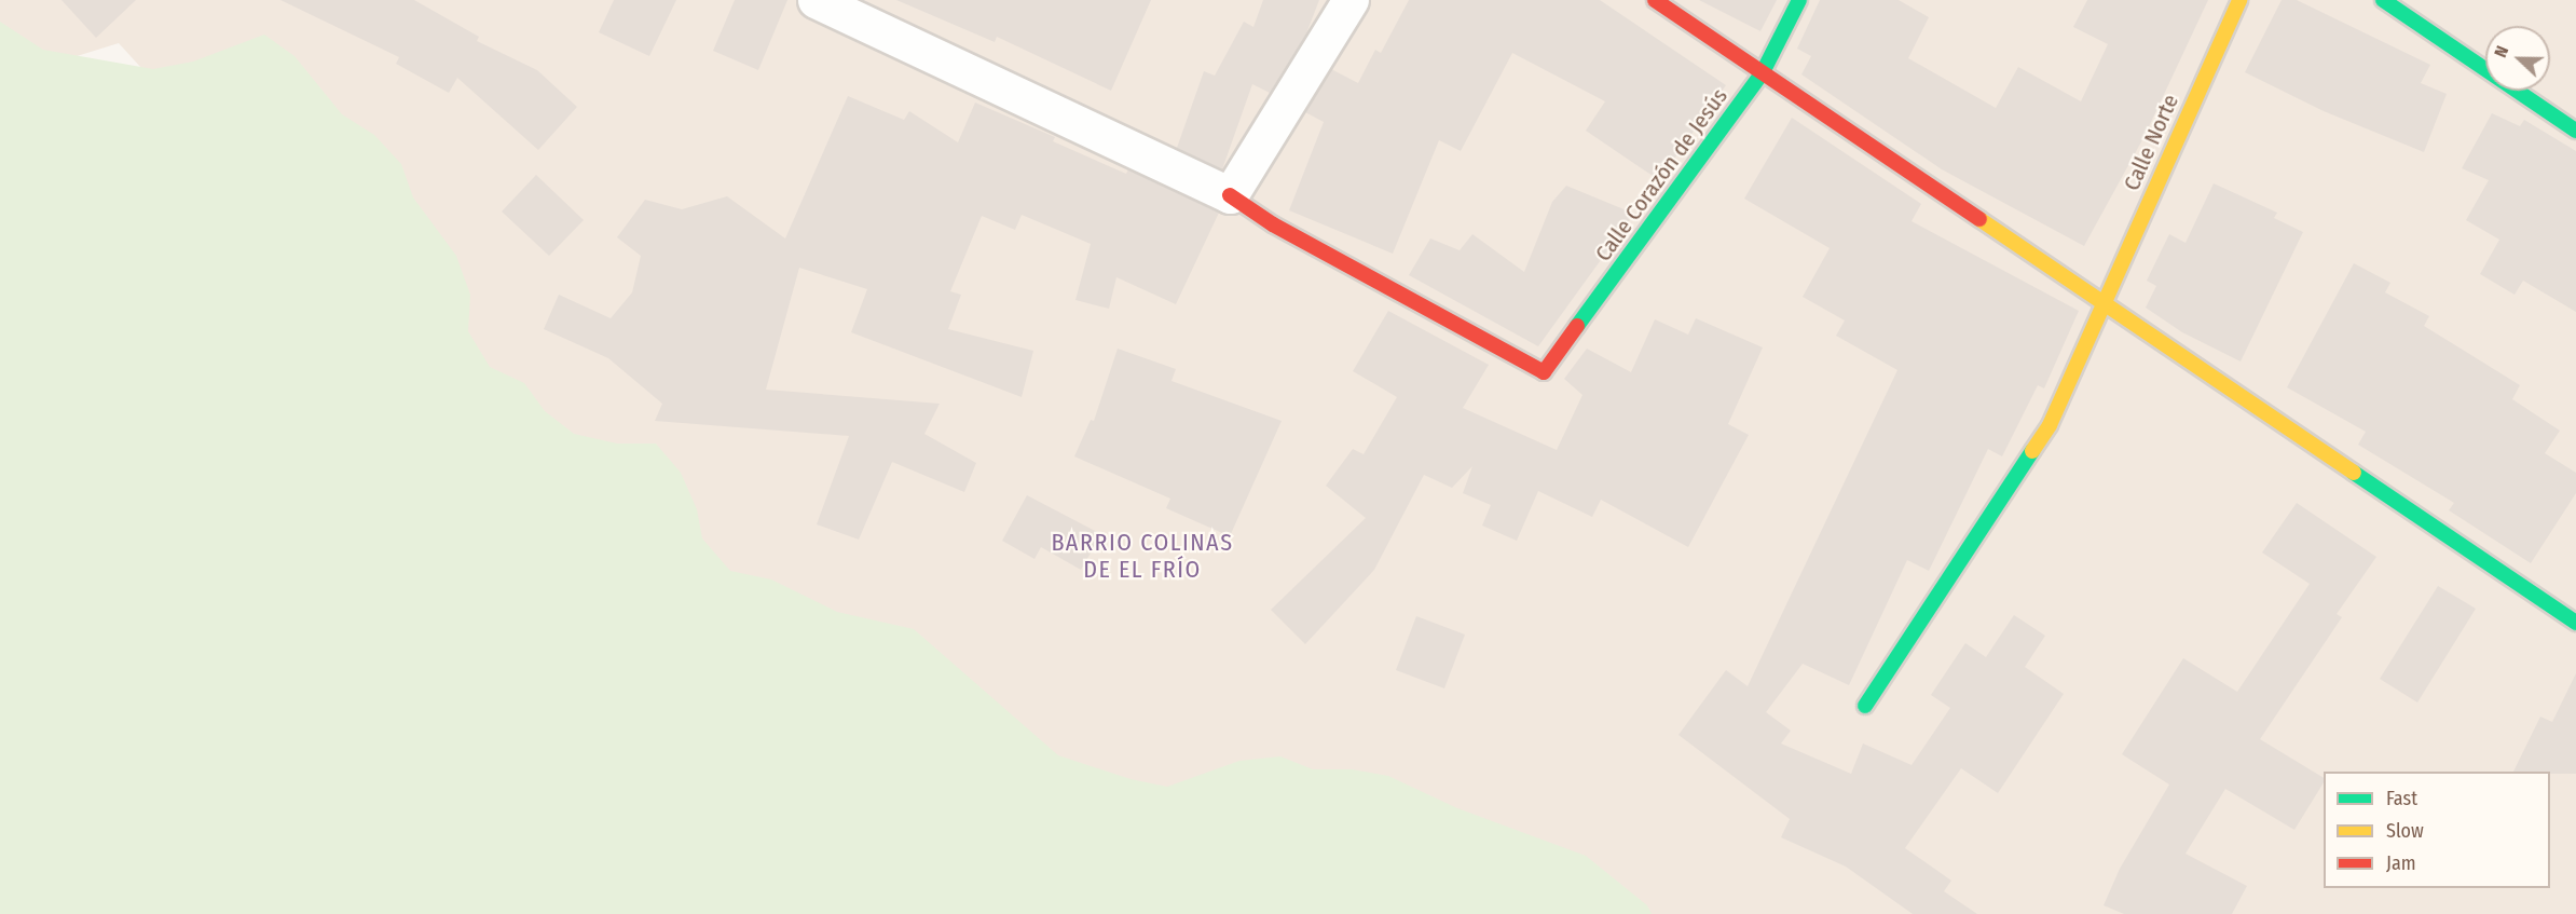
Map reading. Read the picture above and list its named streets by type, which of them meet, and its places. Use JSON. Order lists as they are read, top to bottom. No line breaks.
{"streets":{"street":["Calle Norte","Calle Corazón de Jesús"]},"districts":["BARRIO COLINAS DE EL FRÍO"],"legend":["Fast","Slow","Jam"],"north":"left"}
